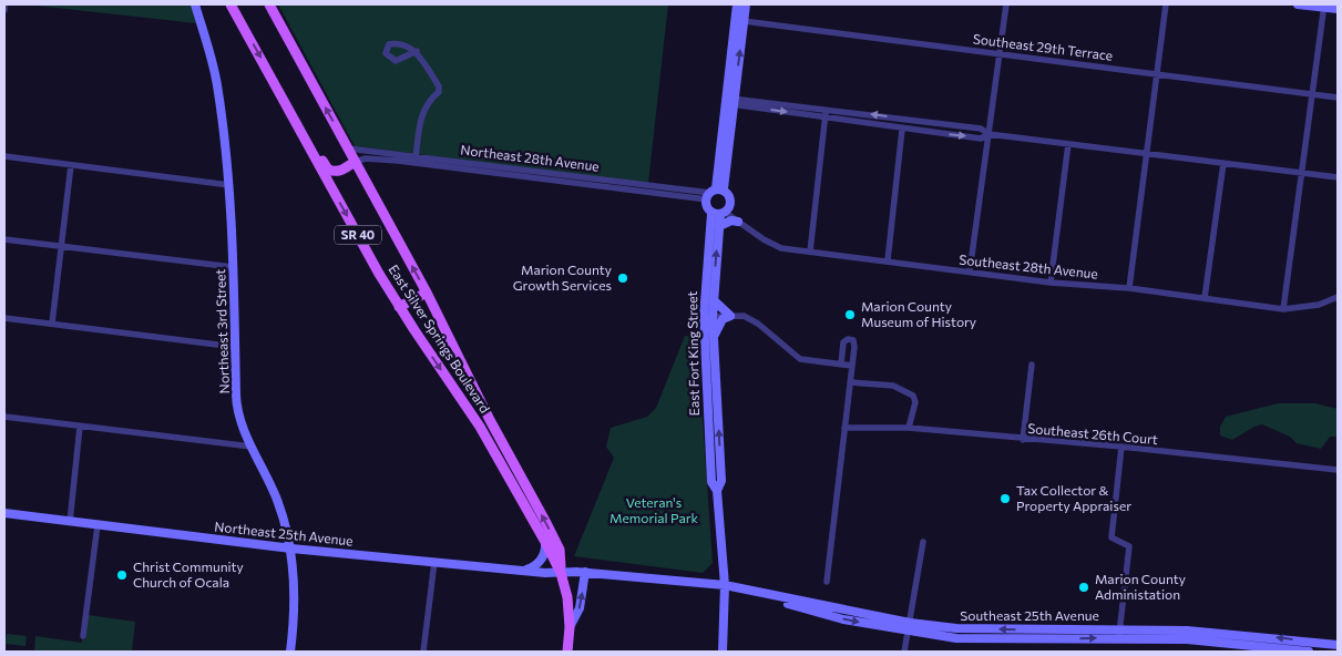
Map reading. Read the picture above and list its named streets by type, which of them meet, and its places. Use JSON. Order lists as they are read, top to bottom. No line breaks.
{"streets":{"main road":["SR 40","Northeast 3rd Street","East Silver Springs Boulevard","East Fort King Street","Northeast 25th Avenue","Southeast 25th Avenue"],"street":["Southeast 29th Terrace","Northeast 28th Avenue","Southeast 28th Avenue","Southeast 26th Court"]},"crossings":[["Northeast 28th Avenue","East Silver Springs Boulevard"],["Southeast 28th Avenue","East Fort King Street"],["Northeast 3rd Street","Northeast 25th Avenue"],["East Silver Springs Boulevard","Northeast 25th Avenue"],["East Silver Springs Boulevard","Southeast 25th Avenue"],["East Fort King Street","Southeast 25th Avenue"],["Northeast 25th Avenue","Southeast 25th Avenue"]],"parks":["Veteran's Memorial Park"],"places":["Marion County Growth Services","Marion County Museum of History","Tax Collector & Property Appraiser","Christ Community Church of Ocala","Marion County Administation"]}
